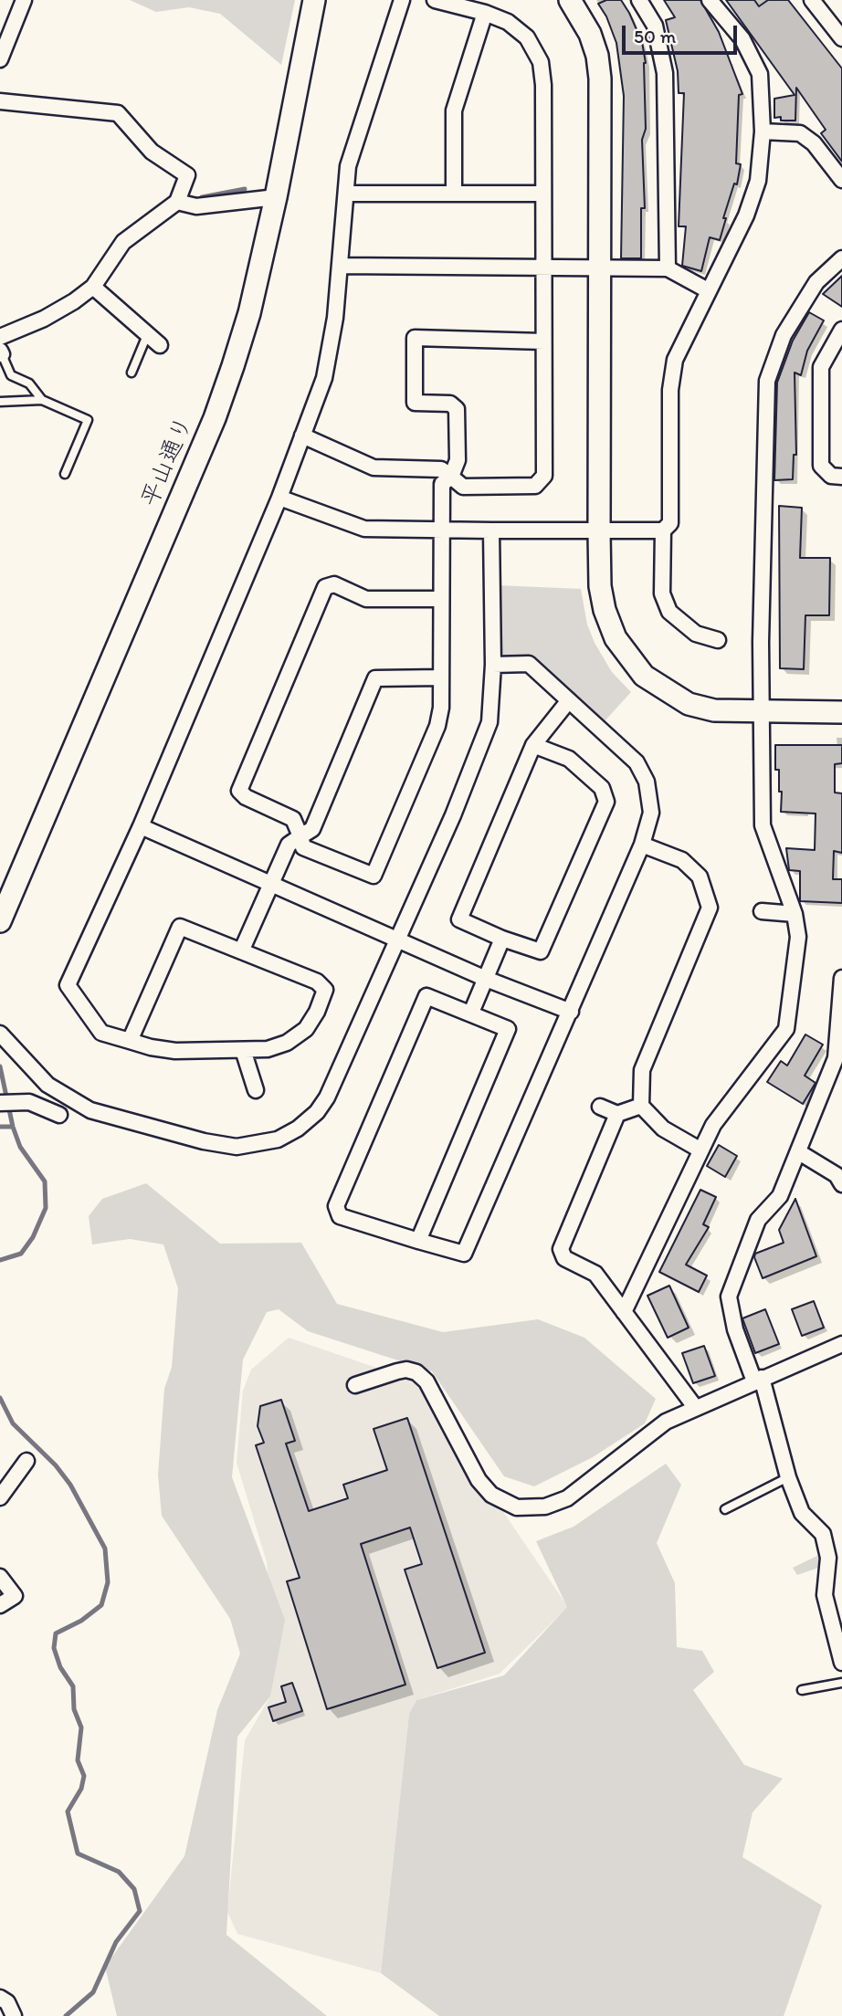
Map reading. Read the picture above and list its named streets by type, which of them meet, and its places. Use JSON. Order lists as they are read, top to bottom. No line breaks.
{"streets":{"main road":["平山通り"]},"scale_bar":"50 m"}
